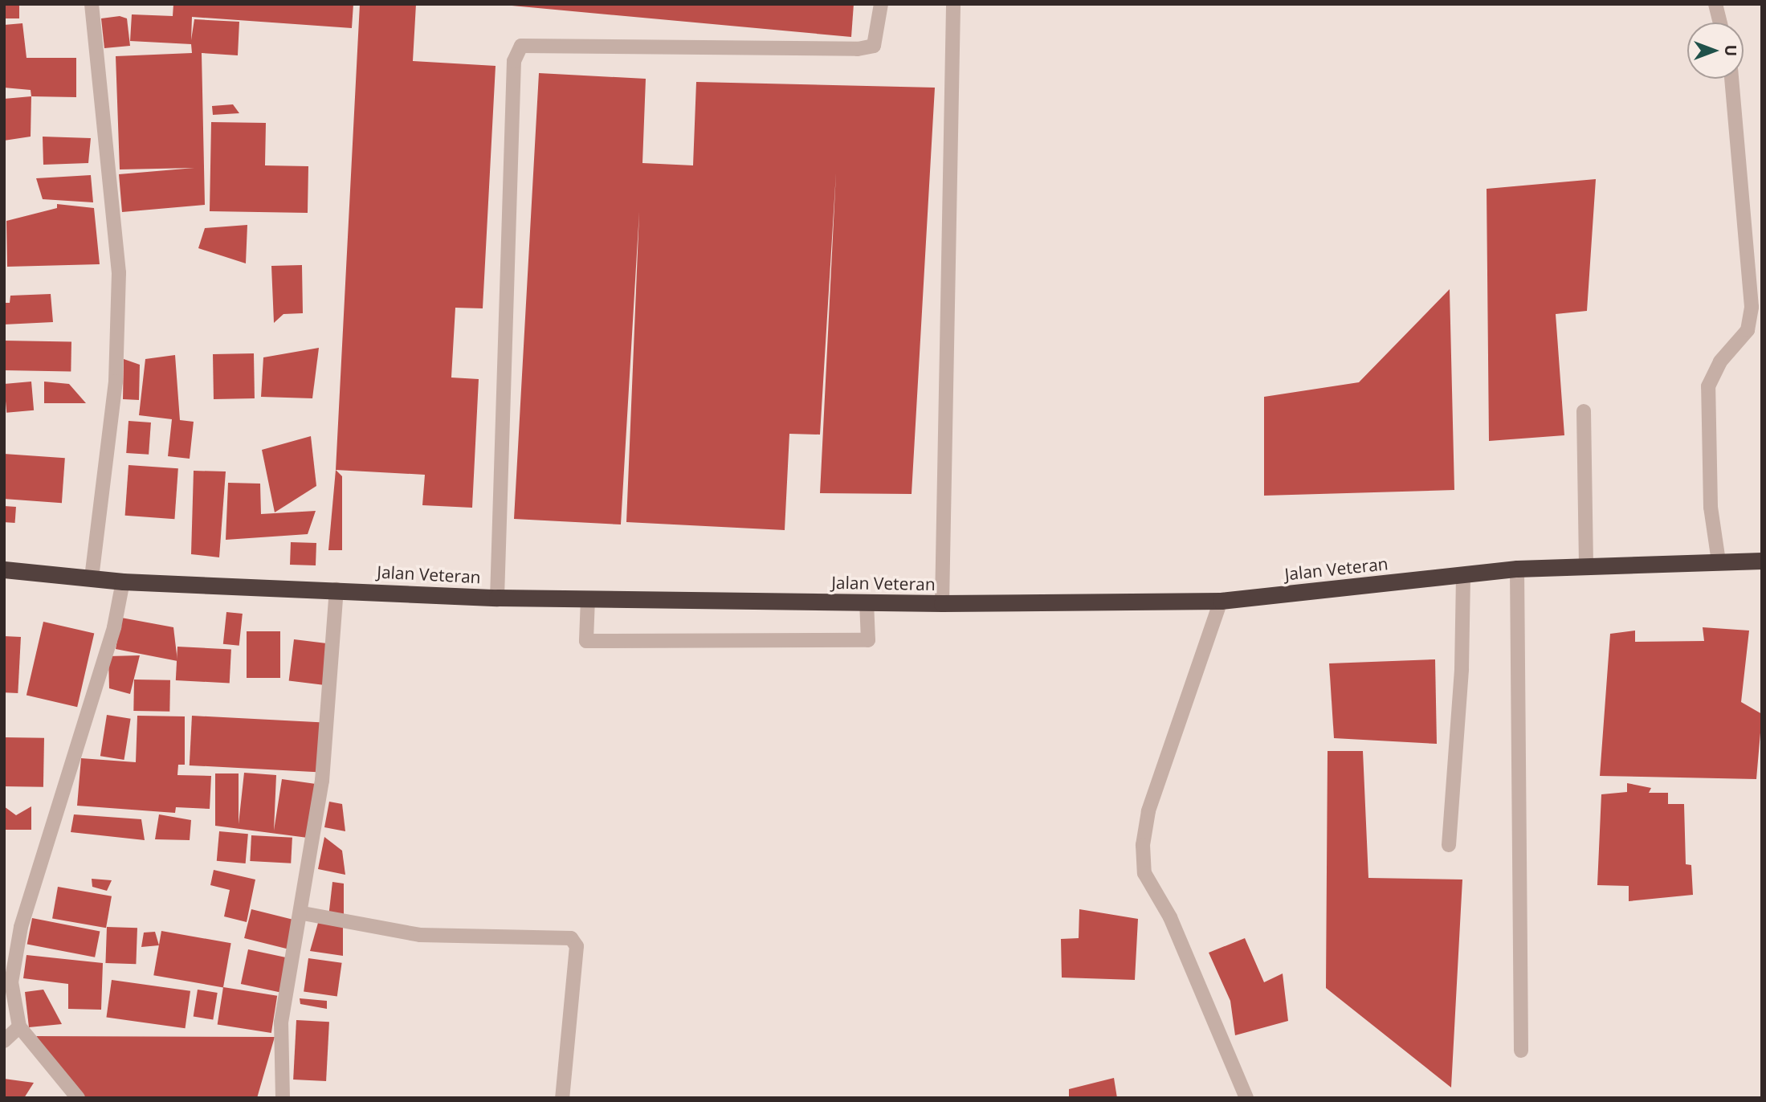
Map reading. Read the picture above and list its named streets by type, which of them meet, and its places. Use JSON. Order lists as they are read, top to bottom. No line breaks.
{"streets":{"highway":["Jalan Veteran"]},"north":"right"}
